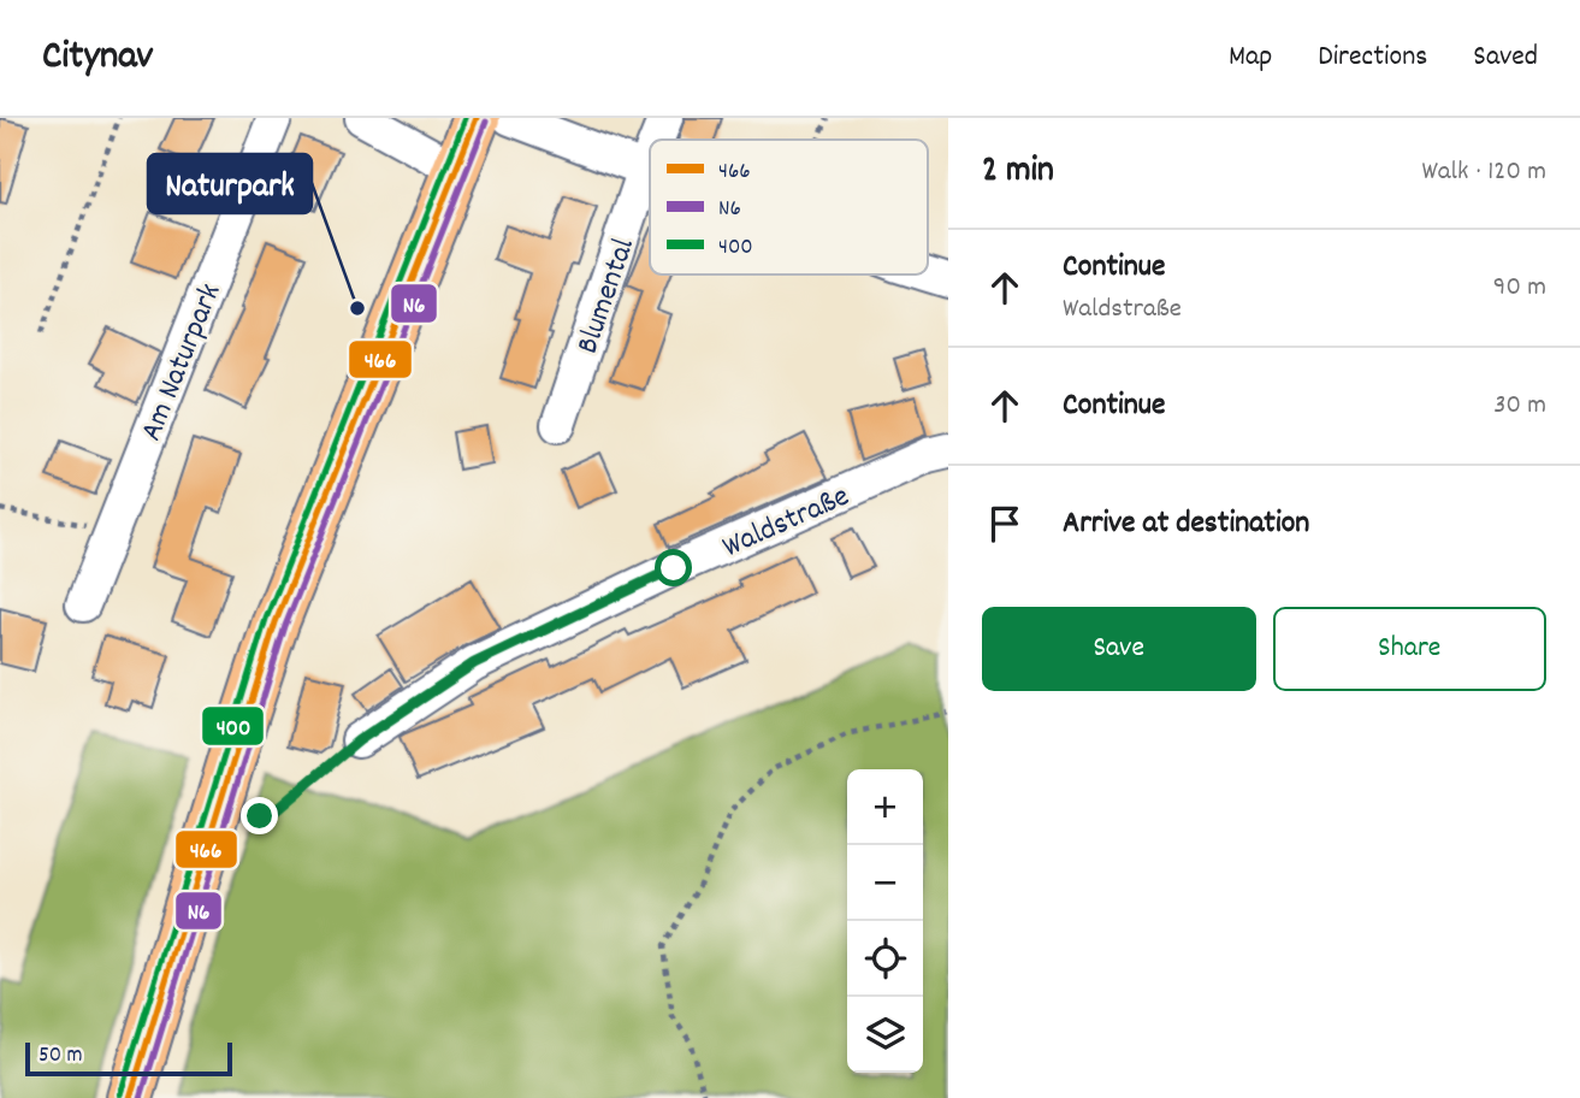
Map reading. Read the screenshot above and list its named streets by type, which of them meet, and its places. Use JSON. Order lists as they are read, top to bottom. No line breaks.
{"streets":{"street":["Blumental","Am Naturpark","Waldstraße"]},"places":["Naturpark"],"lines":["transit line 466","transit line 400","transit line N6"],"legend":["466","N6","400"],"scale_bar":"50 m","page":{"header":"Citynav","nav":["Map","Directions","Saved"],"heading":["2 min","Walk · 120 m"],"list":[["Continue","Waldstraße","90 m"],["Continue","30 m"],"Arrive at destination"],"buttons":["Save","Share"],"map_buttons":["+","−"],"scale":"50 m"}}
